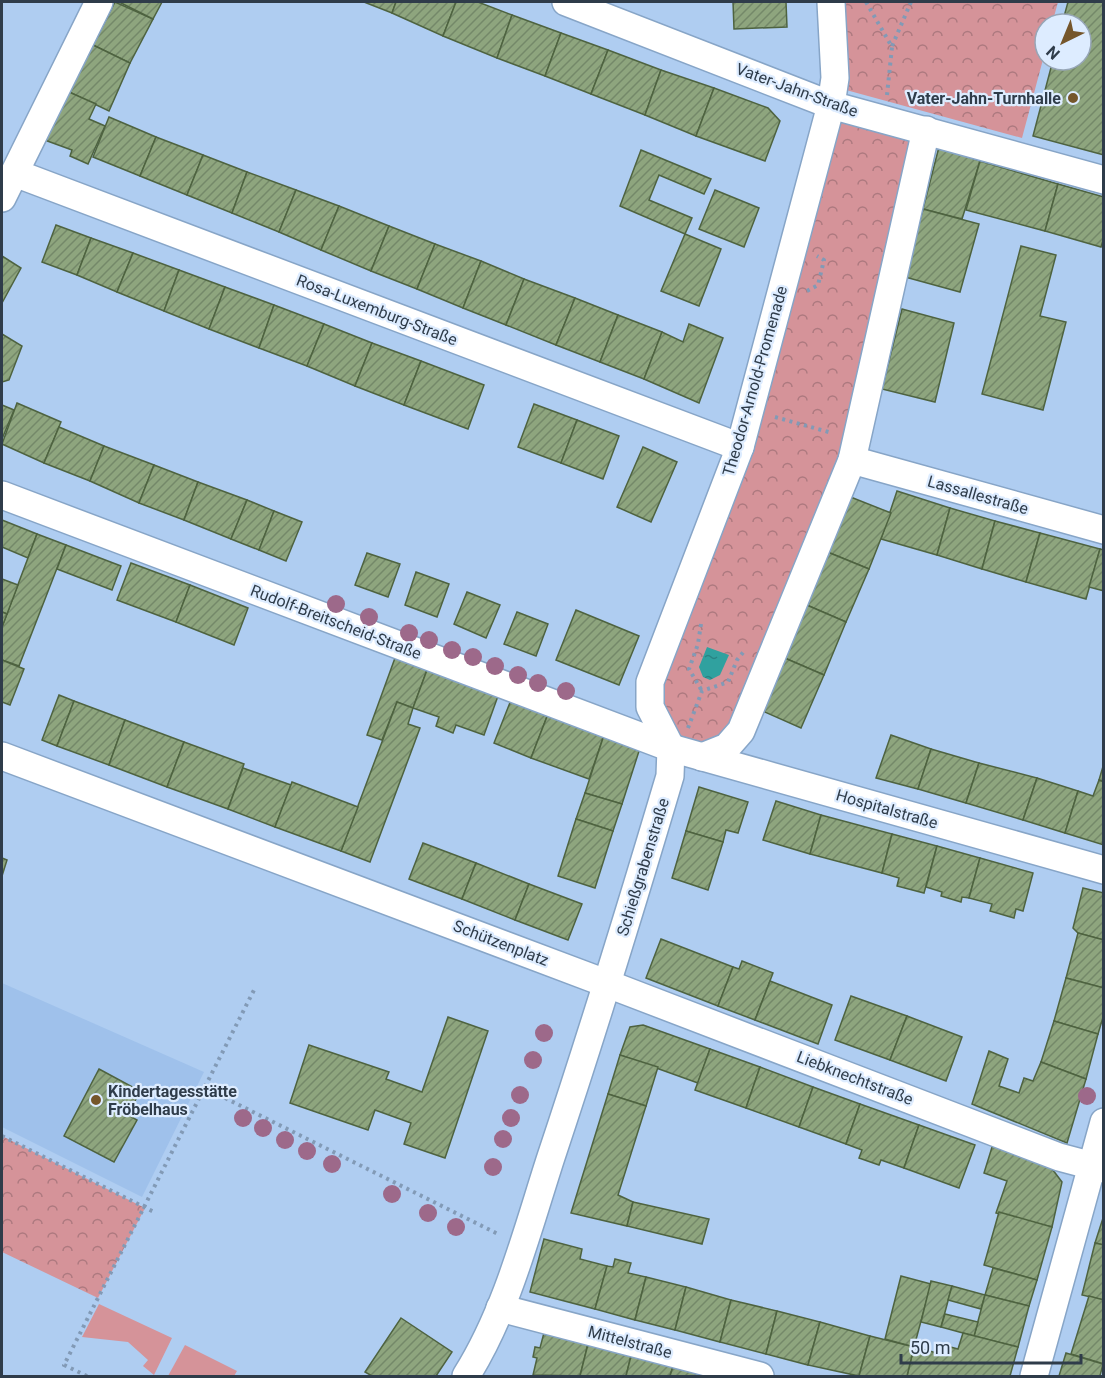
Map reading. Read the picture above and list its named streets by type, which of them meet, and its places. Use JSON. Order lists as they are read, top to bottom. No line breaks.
{"streets":{"street":["Vater-Jahn-Straße","Rosa-Luxemburg-Straße","Theodor-Arnold-Promenade","Lassallestraße","Rudolf-Breitscheid-Straße","Hospitalstraße","Schießgrabenstraße","Schützenplatz","Liebknechtstraße","Mittelstraße"]},"crossings":[["Vater-Jahn-Straße","Theodor-Arnold-Promenade"],["Rosa-Luxemburg-Straße","Theodor-Arnold-Promenade"],["Theodor-Arnold-Promenade","Rudolf-Breitscheid-Straße"],["Theodor-Arnold-Promenade","Hospitalstraße"],["Theodor-Arnold-Promenade","Schießgrabenstraße"],["Rudolf-Breitscheid-Straße","Hospitalstraße"],["Rudolf-Breitscheid-Straße","Schießgrabenstraße"],["Hospitalstraße","Schießgrabenstraße"],["Schießgrabenstraße","Schützenplatz"],["Schießgrabenstraße","Liebknechtstraße"],["Schützenplatz","Liebknechtstraße"]],"places":["Vater-Jahn-Turnhalle","Kindertagesstätte Fröbelhaus"],"scale_bar":"50 m","north":"bottom left"}
